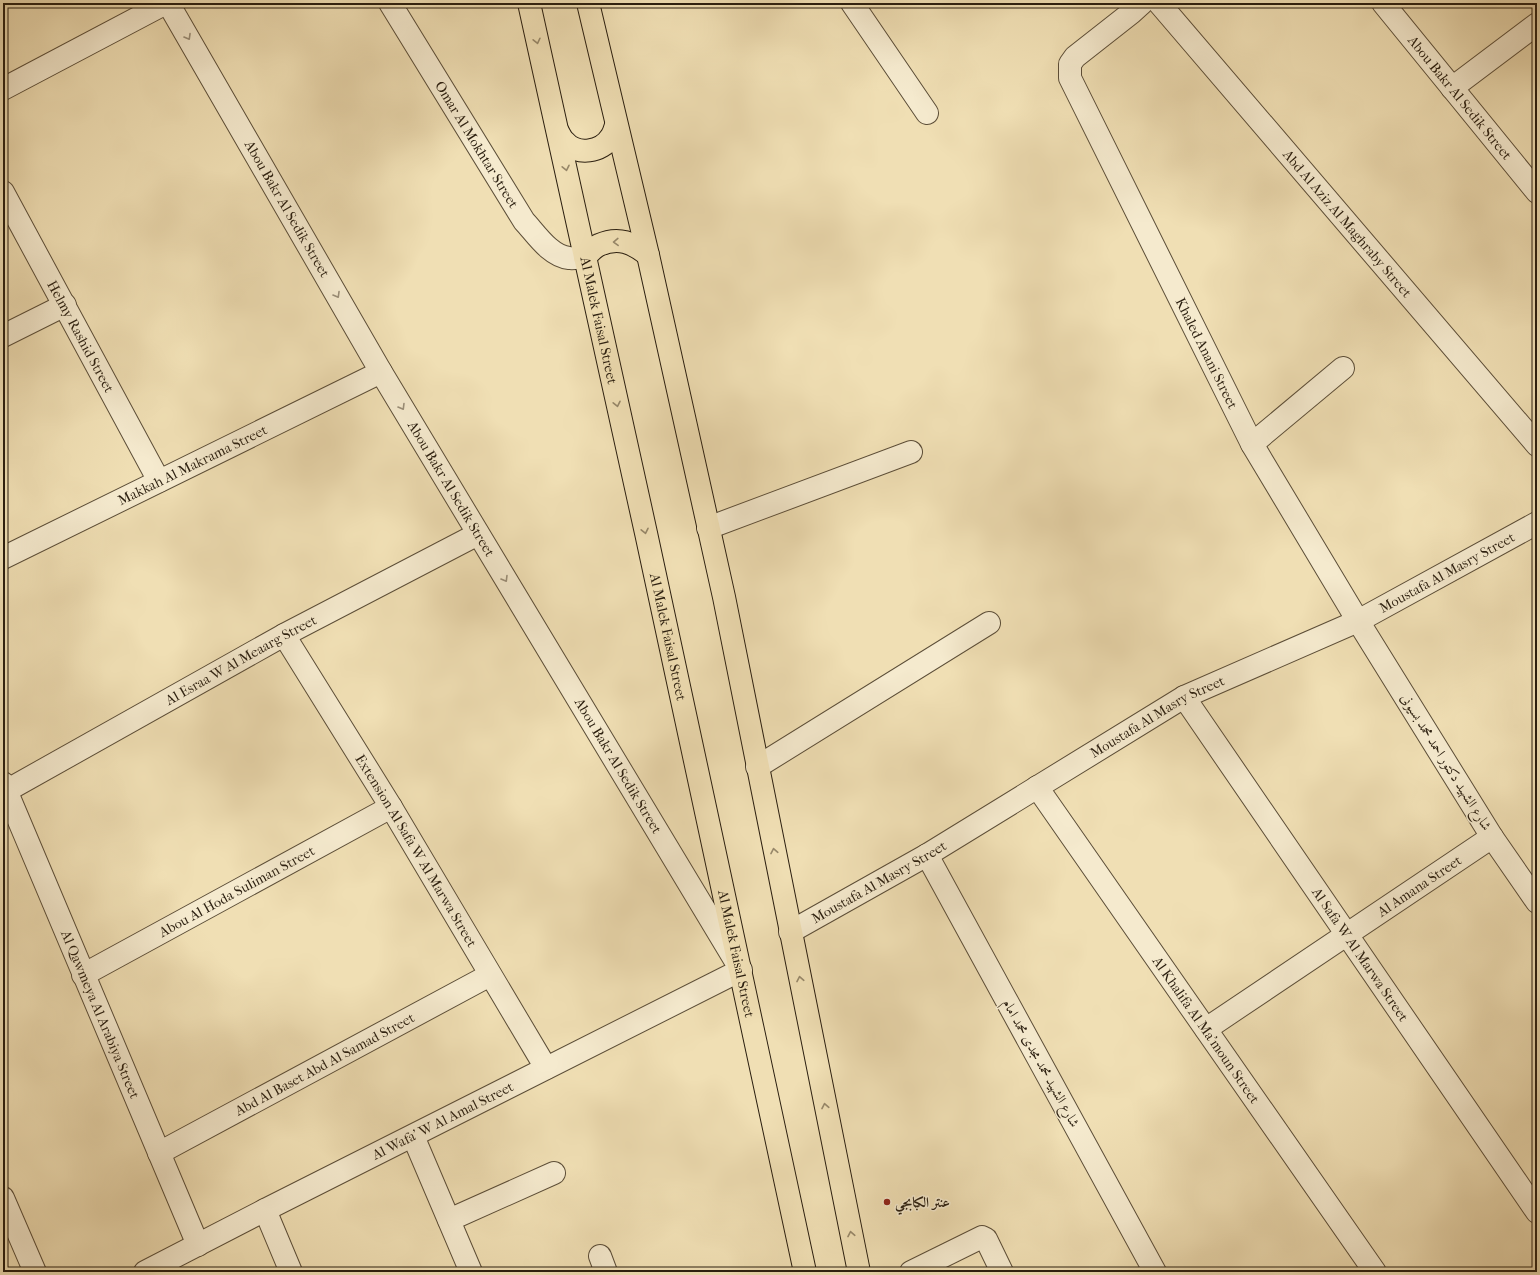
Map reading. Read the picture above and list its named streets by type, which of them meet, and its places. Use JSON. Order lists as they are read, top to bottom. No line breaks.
{"streets":{"main road":["Al Malek Faisal Street"],"street":["Abou Bakr Al Sedik Street","Omar Al Mokhtar Street","Abd Al Aziz Al Maghraby Street","Helmy Rashid Street","Khaled Anani Street","Makkah Al Makrama Street","Moustafa Al Masry Street","Al Esraa W Al Meaarg Street","شارع الشهيد دكتور احمد محمد بسيونى","Extension Al Safa W Al Marwa Street","Al Amana Street","Abou Al Hoda Suliman Street","Al Safa W Al Marwa Street","Al Qawmeya Al Arabiya Street","Al Khalifa Al Ma'moun Street","شارع الشهيد محمد مجدى محمد امام","Abd Al Baset Abd Al Samad Street","Al Wafa' W Al Amal Street"]},"crossings":[["Abou Bakr Al Sedik Street","Al Malek Faisal Street"],["Abou Bakr Al Sedik Street","Makkah Al Makrama Street"],["Abou Bakr Al Sedik Street","Al Esraa W Al Meaarg Street"],["Abou Bakr Al Sedik Street","Al Wafa' W Al Amal Street"],["Omar Al Mokhtar Street","Al Malek Faisal Street"],["Al Malek Faisal Street","Al Wafa' W Al Amal Street"],["Helmy Rashid Street","Makkah Al Makrama Street"],["Khaled Anani Street","Moustafa Al Masry Street"],["Khaled Anani Street","شارع الشهيد دكتور احمد محمد بسيونى"],["Moustafa Al Masry Street","شارع الشهيد دكتور احمد محمد بسيونى"],["Moustafa Al Masry Street","Al Safa W Al Marwa Street"],["Moustafa Al Masry Street","Al Khalifa Al Ma'moun Street"],["Moustafa Al Masry Street","شارع الشهيد محمد مجدى محمد امام"],["Al Esraa W Al Meaarg Street","Extension Al Safa W Al Marwa Street"],["Al Esraa W Al Meaarg Street","Al Qawmeya Al Arabiya Street"],["شارع الشهيد دكتور احمد محمد بسيونى","Al Amana Street"],["Extension Al Safa W Al Marwa Street","Abou Al Hoda Suliman Street"],["Extension Al Safa W Al Marwa Street","Abd Al Baset Abd Al Samad Street"],["Extension Al Safa W Al Marwa Street","Al Wafa' W Al Amal Street"],["Al Amana Street","Al Safa W Al Marwa Street"],["Al Amana Street","Al Khalifa Al Ma'moun Street"],["Abou Al Hoda Suliman Street","Al Qawmeya Al Arabiya Street"],["Al Qawmeya Al Arabiya Street","Abd Al Baset Abd Al Samad Street"],["Al Qawmeya Al Arabiya Street","Al Wafa' W Al Amal Street"]],"one_way":["Abou Bakr Al Sedik Street"],"places":["عنتر الكبابجي"]}
